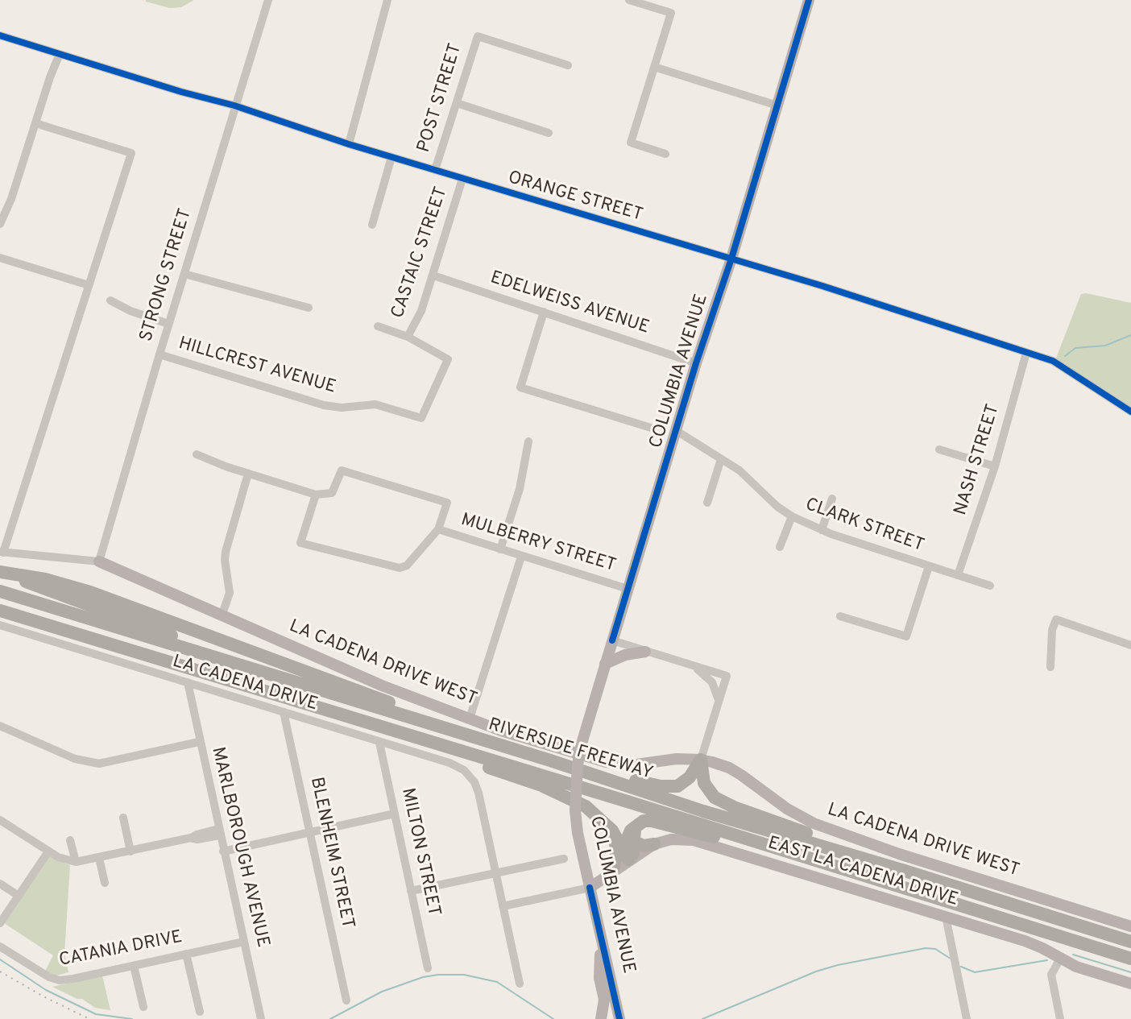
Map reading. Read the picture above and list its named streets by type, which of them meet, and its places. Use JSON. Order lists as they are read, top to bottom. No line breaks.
{"streets":{"highway":["RIVERSIDE FREEWAY"],"main road":["COLUMBIA AVENUE","LA CADENA DRIVE WEST","EAST LA CADENA DRIVE"],"street":["POST STREET","ORANGE STREET","CASTAIC STREET","STRONG STREET","EDELWEISS AVENUE","HILLCREST AVENUE","NASH STREET","CLARK STREET","MULBERRY STREET","LA CADENA DRIVE","MARLBOROUGH AVENUE","MILTON STREET","BLENHEIM STREET","CATANIA DRIVE"]},"crossings":[["POST STREET","ORANGE STREET"],["ORANGE STREET","CASTAIC STREET"],["ORANGE STREET","STRONG STREET"],["ORANGE STREET","COLUMBIA AVENUE"],["ORANGE STREET","NASH STREET"],["CASTAIC STREET","EDELWEISS AVENUE"],["CASTAIC STREET","HILLCREST AVENUE"],["STRONG STREET","HILLCREST AVENUE"],["STRONG STREET","LA CADENA DRIVE WEST"],["EDELWEISS AVENUE","COLUMBIA AVENUE"],["COLUMBIA AVENUE","CLARK STREET"],["COLUMBIA AVENUE","MULBERRY STREET"],["COLUMBIA AVENUE","EAST LA CADENA DRIVE"],["NASH STREET","CLARK STREET"],["LA CADENA DRIVE","MARLBOROUGH AVENUE"],["LA CADENA DRIVE","MILTON STREET"],["LA CADENA DRIVE","BLENHEIM STREET"],["MARLBOROUGH AVENUE","CATANIA DRIVE"]]}
